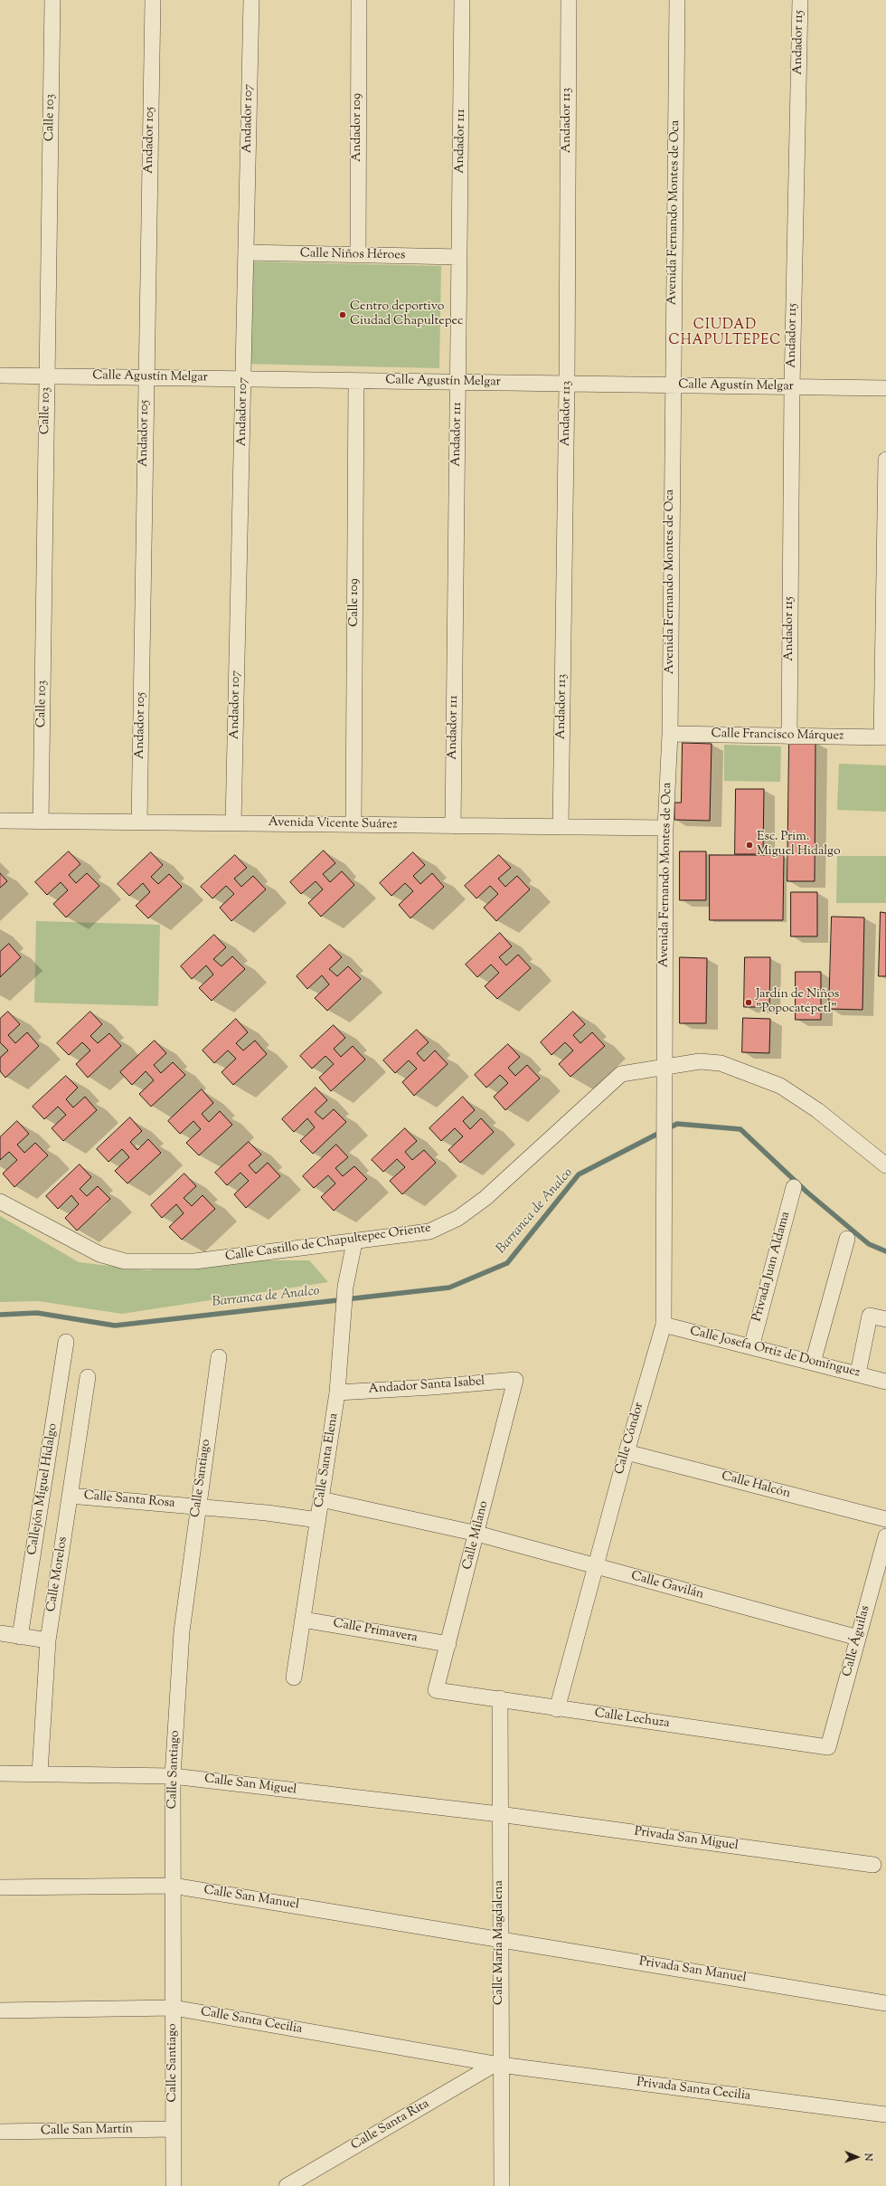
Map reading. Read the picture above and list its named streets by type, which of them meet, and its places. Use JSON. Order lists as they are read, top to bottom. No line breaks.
{"streets":{"street":["Andador 115","Calle 103","Andador 107","Andador 113","Andador 109","Andador 105","Andador 111","Avenida Fernando Montes de Oca","Calle Niños Héroes","Calle Agustín Melgar","Calle 109","Calle Francisco Márquez","Avenida Vicente Suárez","Calle Castillo de Chapultepec Oriente","Privada Juan Aldama","Calle Josefa Ortiz de Domínguez","Andador Santa Isabel","Calle Cóndor","Calle Santa Elena","Calle Santiago","Calle Halcón","Callejón Miguel Hidalgo","Calle Santa Rosa","Calle Milano","Calle Morelos","Calle Gavilán","Calle Primavera","Calle Águilas","Calle Lechuza","Calle San Miguel","Privada San Miguel","Calle San Manuel","Calle María Magdalena","Privada San Manuel","Calle Santa Cecilia","Privada Santa Cecilia","Calle Santa Rita","Calle San Martín"]},"crossings":[["Andador 115","Calle Agustín Melgar"],["Andador 115","Calle Francisco Márquez"],["Calle 103","Calle Agustín Melgar"],["Calle 103","Avenida Vicente Suárez"],["Andador 107","Calle Niños Héroes"],["Andador 107","Calle Agustín Melgar"],["Andador 107","Avenida Vicente Suárez"],["Andador 113","Calle Agustín Melgar"],["Andador 113","Avenida Vicente Suárez"],["Andador 109","Calle Niños Héroes"],["Andador 105","Calle Agustín Melgar"],["Andador 105","Avenida Vicente Suárez"],["Andador 111","Calle Niños Héroes"],["Andador 111","Calle Agustín Melgar"],["Andador 111","Avenida Vicente Suárez"],["Avenida Fernando Montes de Oca","Calle Agustín Melgar"],["Avenida Fernando Montes de Oca","Calle Francisco Márquez"],["Avenida Fernando Montes de Oca","Avenida Vicente Suárez"],["Avenida Fernando Montes de Oca","Calle Castillo de Chapultepec Oriente"],["Avenida Fernando Montes de Oca","Calle Cóndor"],["Calle Agustín Melgar","Calle 109"],["Calle 109","Avenida Vicente Suárez"],["Calle Castillo de Chapultepec Oriente","Calle Santa Elena"],["Privada Juan Aldama","Calle Josefa Ortiz de Domínguez"],["Calle Josefa Ortiz de Domínguez","Calle Cóndor"],["Andador Santa Isabel","Calle Santa Elena"],["Andador Santa Isabel","Calle Milano"],["Calle Cóndor","Calle Halcón"],["Calle Cóndor","Calle Gavilán"],["Calle Cóndor","Calle Lechuza"],["Calle Santa Elena","Calle Santa Rosa"],["Calle Santa Elena","Calle Primavera"],["Calle Santiago","Calle Santa Rosa"],["Calle Santiago","Calle San Miguel"],["Calle Santiago","Calle San Manuel"],["Calle Santiago","Calle Santa Cecilia"],["Calle Santiago","Calle San Martín"],["Calle Santa Rosa","Calle Morelos"],["Calle Milano","Calle Gavilán"],["Calle Milano","Calle Primavera"],["Calle Milano","Calle Lechuza"],["Calle Morelos","Calle San Miguel"],["Calle Gavilán","Calle Águilas"],["Calle Águilas","Calle Lechuza"],["Calle Lechuza","Calle María Magdalena"],["Calle San Miguel","Privada San Miguel"],["Calle San Miguel","Calle María Magdalena"],["Privada San Miguel","Calle María Magdalena"],["Calle San Manuel","Calle María Magdalena"],["Calle San Manuel","Privada San Manuel"],["Calle María Magdalena","Privada San Manuel"],["Calle María Magdalena","Calle Santa Cecilia"],["Calle María Magdalena","Privada Santa Cecilia"],["Calle María Magdalena","Calle Santa Rita"],["Calle Santa Cecilia","Privada Santa Cecilia"],["Calle Santa Cecilia","Calle Santa Rita"],["Privada Santa Cecilia","Calle Santa Rita"]],"districts":["CIUDAD CHAPULTEPEC"],"water":["Barranca de Analco"],"places":["Centro deportivo Ciudad Chapultepec","Esc. Prim. Miguel Hidalgo","Jardín de Niños \"Popocatépetl\""],"north":"right"}
